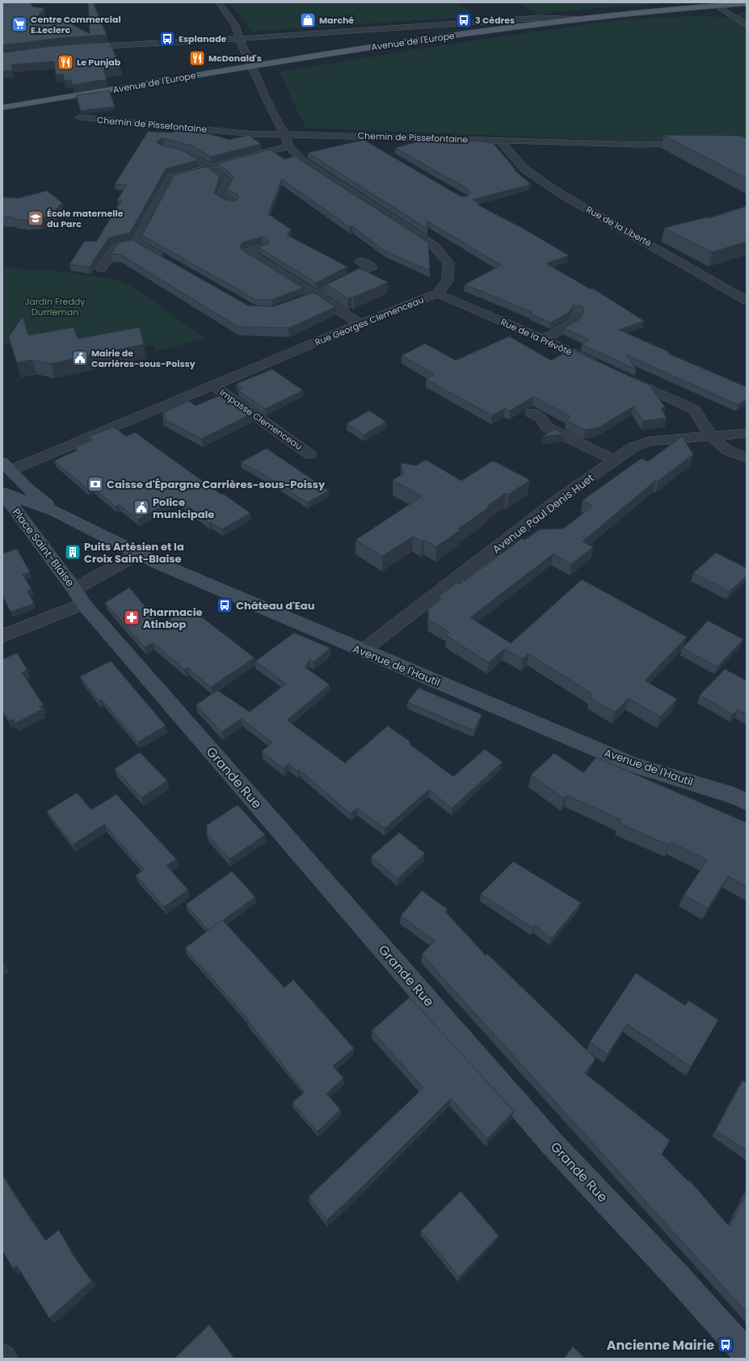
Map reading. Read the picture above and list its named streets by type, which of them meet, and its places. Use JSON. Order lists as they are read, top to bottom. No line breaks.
{"streets":{"main road":["Avenue de l'Europe"],"street":["Chemin de Pissefontaine","Rue de la Liberté","Rue Georges Clemenceau","Rue de la Prévôté","Impasse Clemenceau","Avenue Paul Denis Huet","Place Saint-Blaise","Avenue de l'Hautil","Grande Rue"]},"crossings":[["Avenue de l'Europe","Rue Georges Clemenceau"],["Chemin de Pissefontaine","Rue de la Liberté"],["Chemin de Pissefontaine","Rue Georges Clemenceau"],["Rue Georges Clemenceau","Rue de la Prévôté"],["Rue Georges Clemenceau","Impasse Clemenceau"],["Avenue Paul Denis Huet","Avenue de l'Hautil"],["Place Saint-Blaise","Avenue de l'Hautil"],["Place Saint-Blaise","Grande Rue"]],"parks":["Jardin Freddy Durrleman"],"places":{"shop":["Marché"],"bus stop":["3 Cèdres","Esplanade","Château d'Eau","Ancienne Mairie"],"supermarket":["Centre Commercial E.Leclerc"],"restaurant":["McDonald's","Le Punjab"],"school or university":["École maternelle du Parc"],"public building":["Mairie de Carrières-sous-Poissy","Police municipale"],"bank":["Caisse d'Épargne Carrières-sous-Poissy"],"building":["Puits Artésien et la Croix Saint-Blaise"],"pharmacy":["Pharmacie Atinbop"]}}
